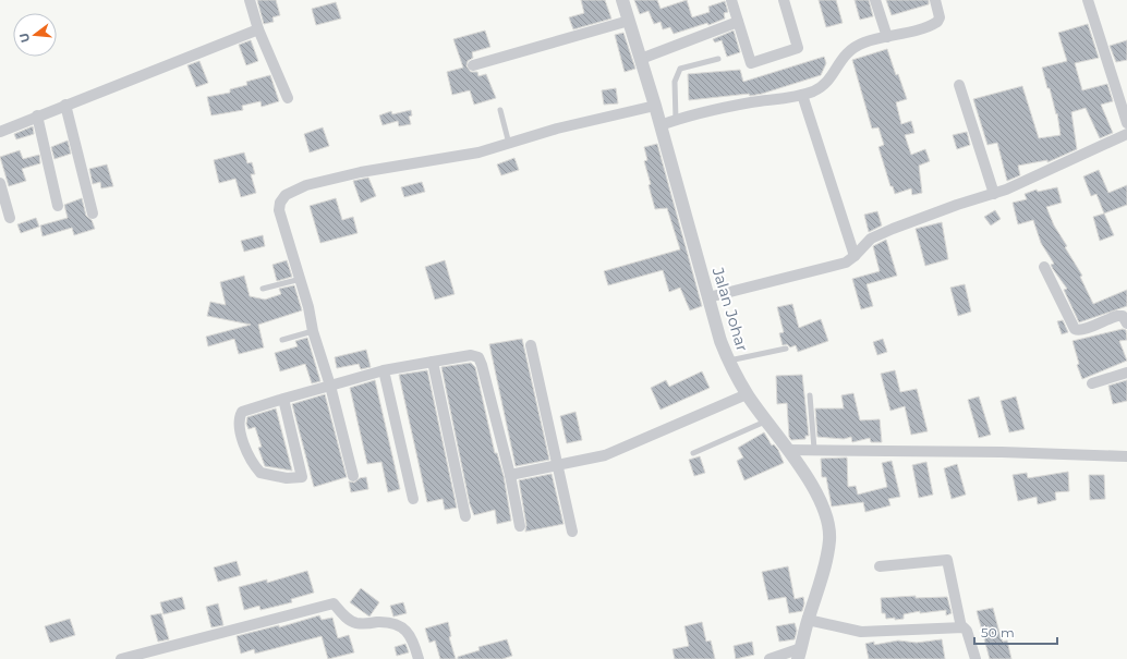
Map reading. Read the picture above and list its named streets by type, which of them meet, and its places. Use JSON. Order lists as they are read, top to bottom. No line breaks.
{"streets":{"street":["Jalan Johar"]},"scale_bar":"50 m","north":"left"}
